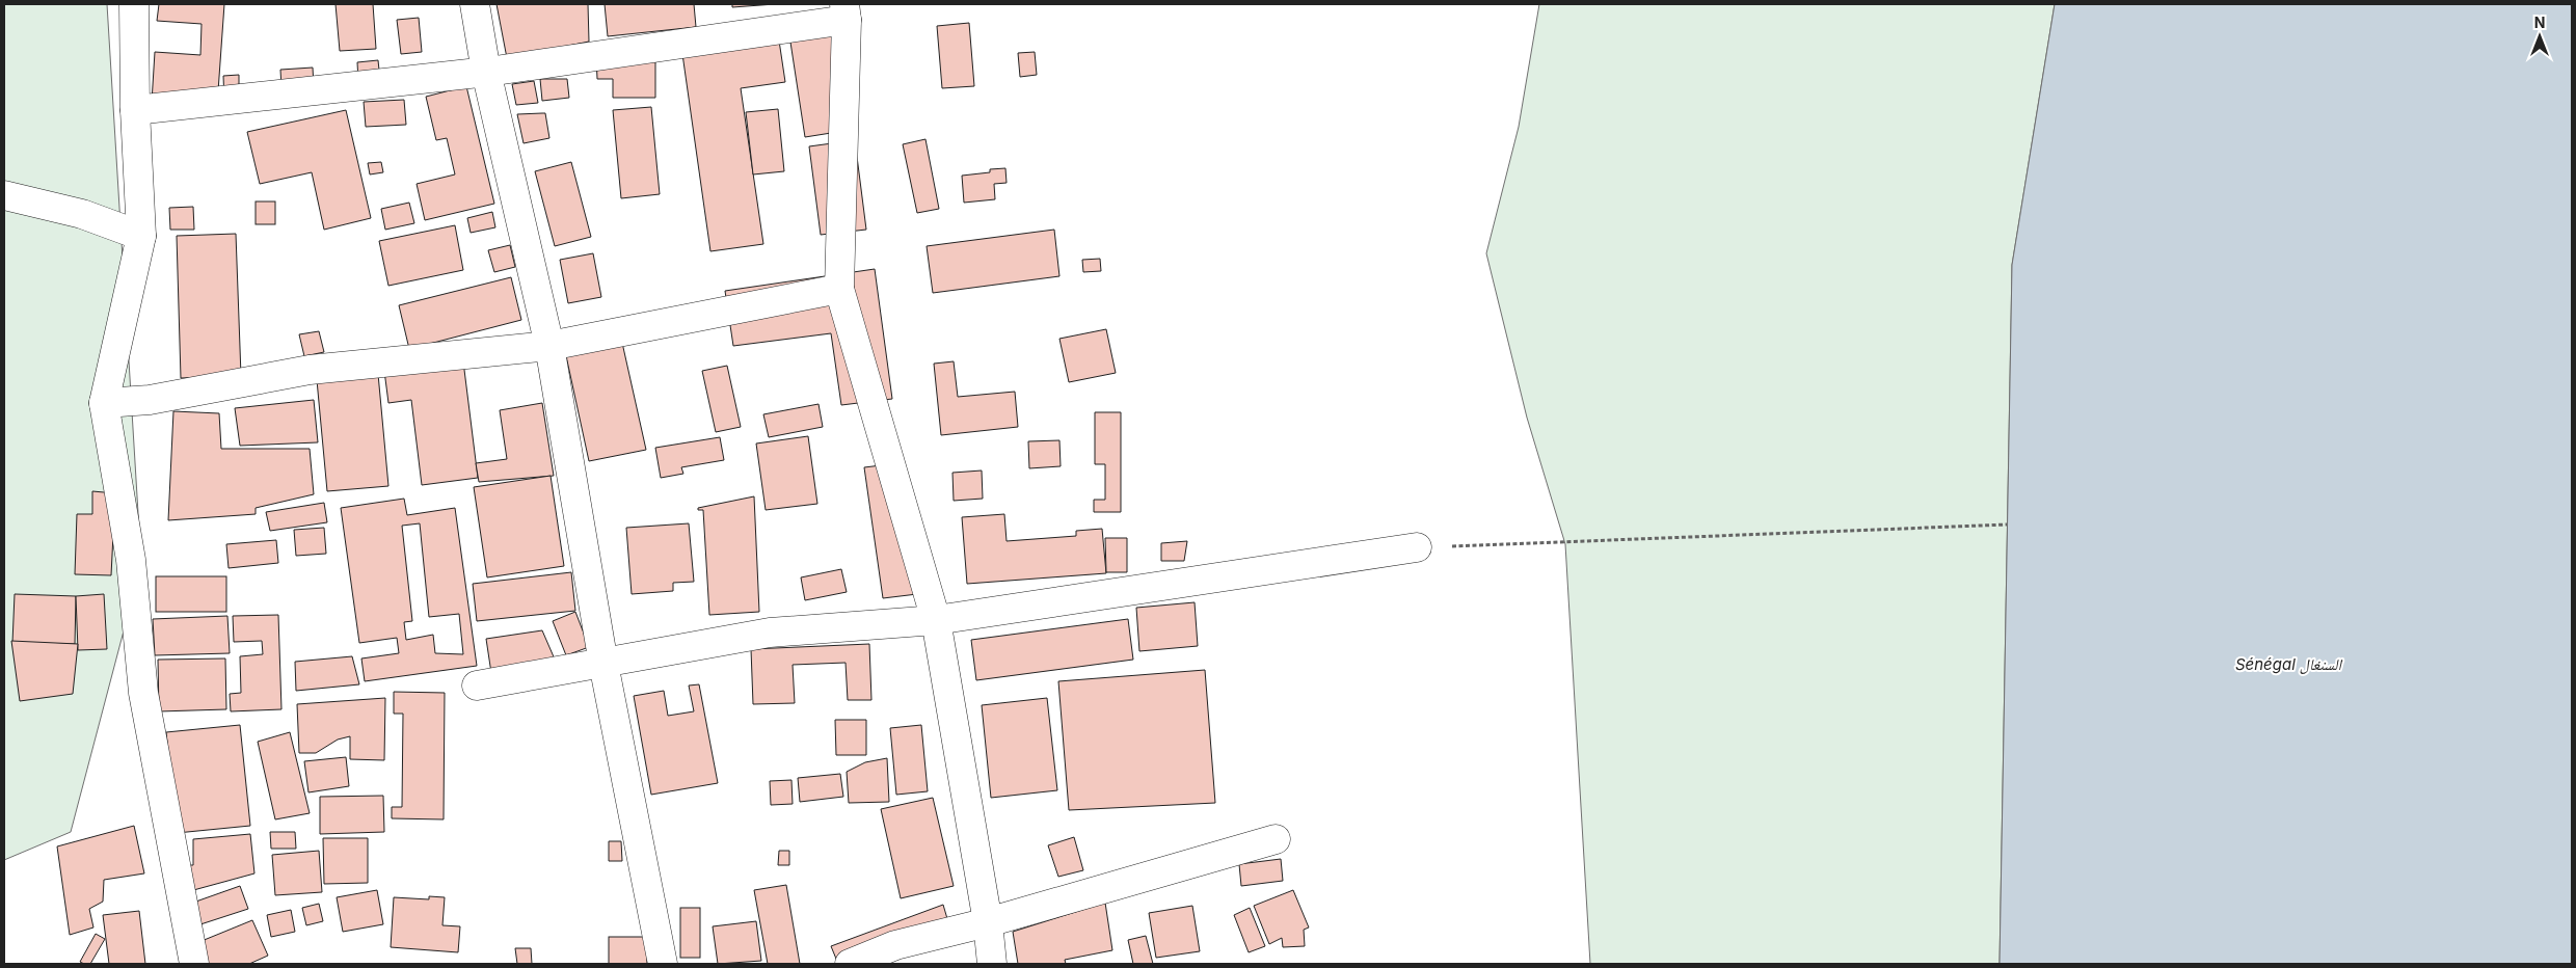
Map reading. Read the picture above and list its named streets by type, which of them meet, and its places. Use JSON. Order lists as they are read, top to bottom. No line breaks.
{"water":["Sénégal السنغال"],"north":"top"}
